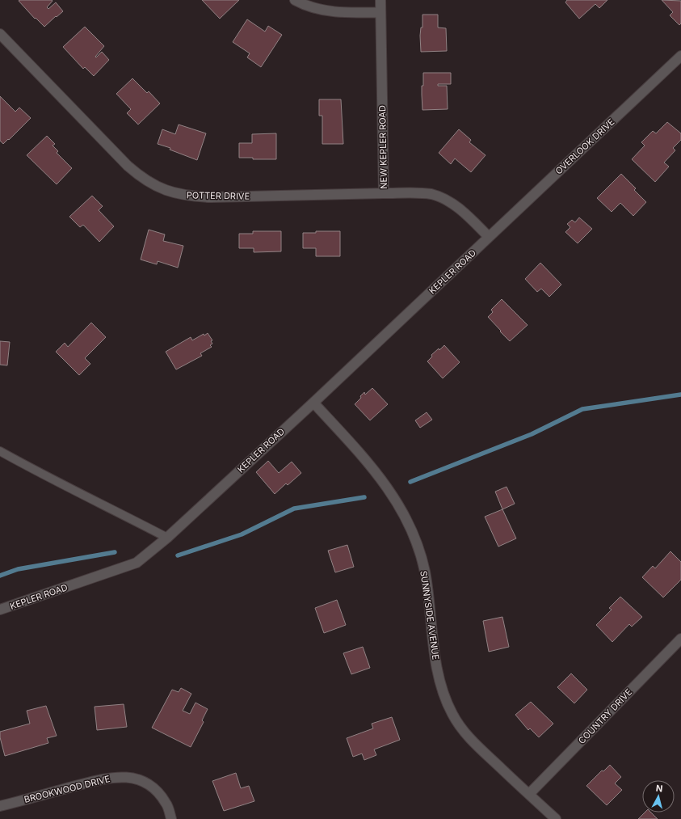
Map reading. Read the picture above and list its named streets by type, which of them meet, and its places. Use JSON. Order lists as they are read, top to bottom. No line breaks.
{"streets":{"street":["OVERLOOK DRIVE","NEW KEPLER ROAD","POTTER DRIVE","KEPLER ROAD","SUNNYSIDE AVENUE","COUNTRY DRIVE","BROOKWOOD DRIVE"]},"crossings":[["OVERLOOK DRIVE","NEW KEPLER ROAD"],["OVERLOOK DRIVE","KEPLER ROAD"],["NEW KEPLER ROAD","POTTER DRIVE"],["NEW KEPLER ROAD","KEPLER ROAD"],["KEPLER ROAD","SUNNYSIDE AVENUE"],["SUNNYSIDE AVENUE","COUNTRY DRIVE"]],"north":"top"}
